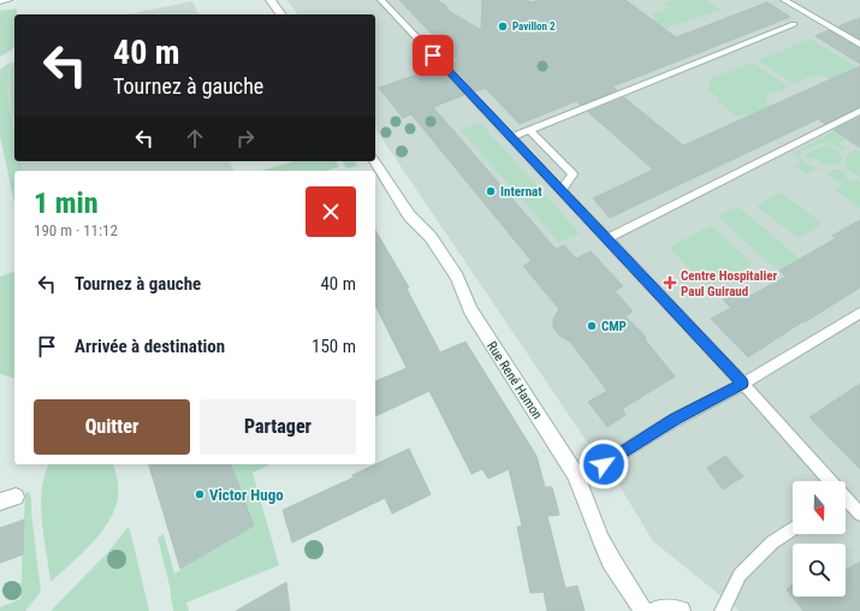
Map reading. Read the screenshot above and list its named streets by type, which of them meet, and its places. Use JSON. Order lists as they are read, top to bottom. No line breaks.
{"streets":{"street":["Rue René Hamon"]},"places":{"other":["Pavillon 2","Internat","CMP","Victor Hugo"],"health":["Centre Hospitalier Paul Guiraud"]},"north":"bottom","page":{"turn":["40 m","Tournez à gauche"],"heading":["1 min","190 m · 11:12"],"list":[{"name":"Tournez à gauche","value":"40 m"},{"name":"Arrivée à destination","value":"150 m"}],"buttons":["Quitter","Partager"]}}
